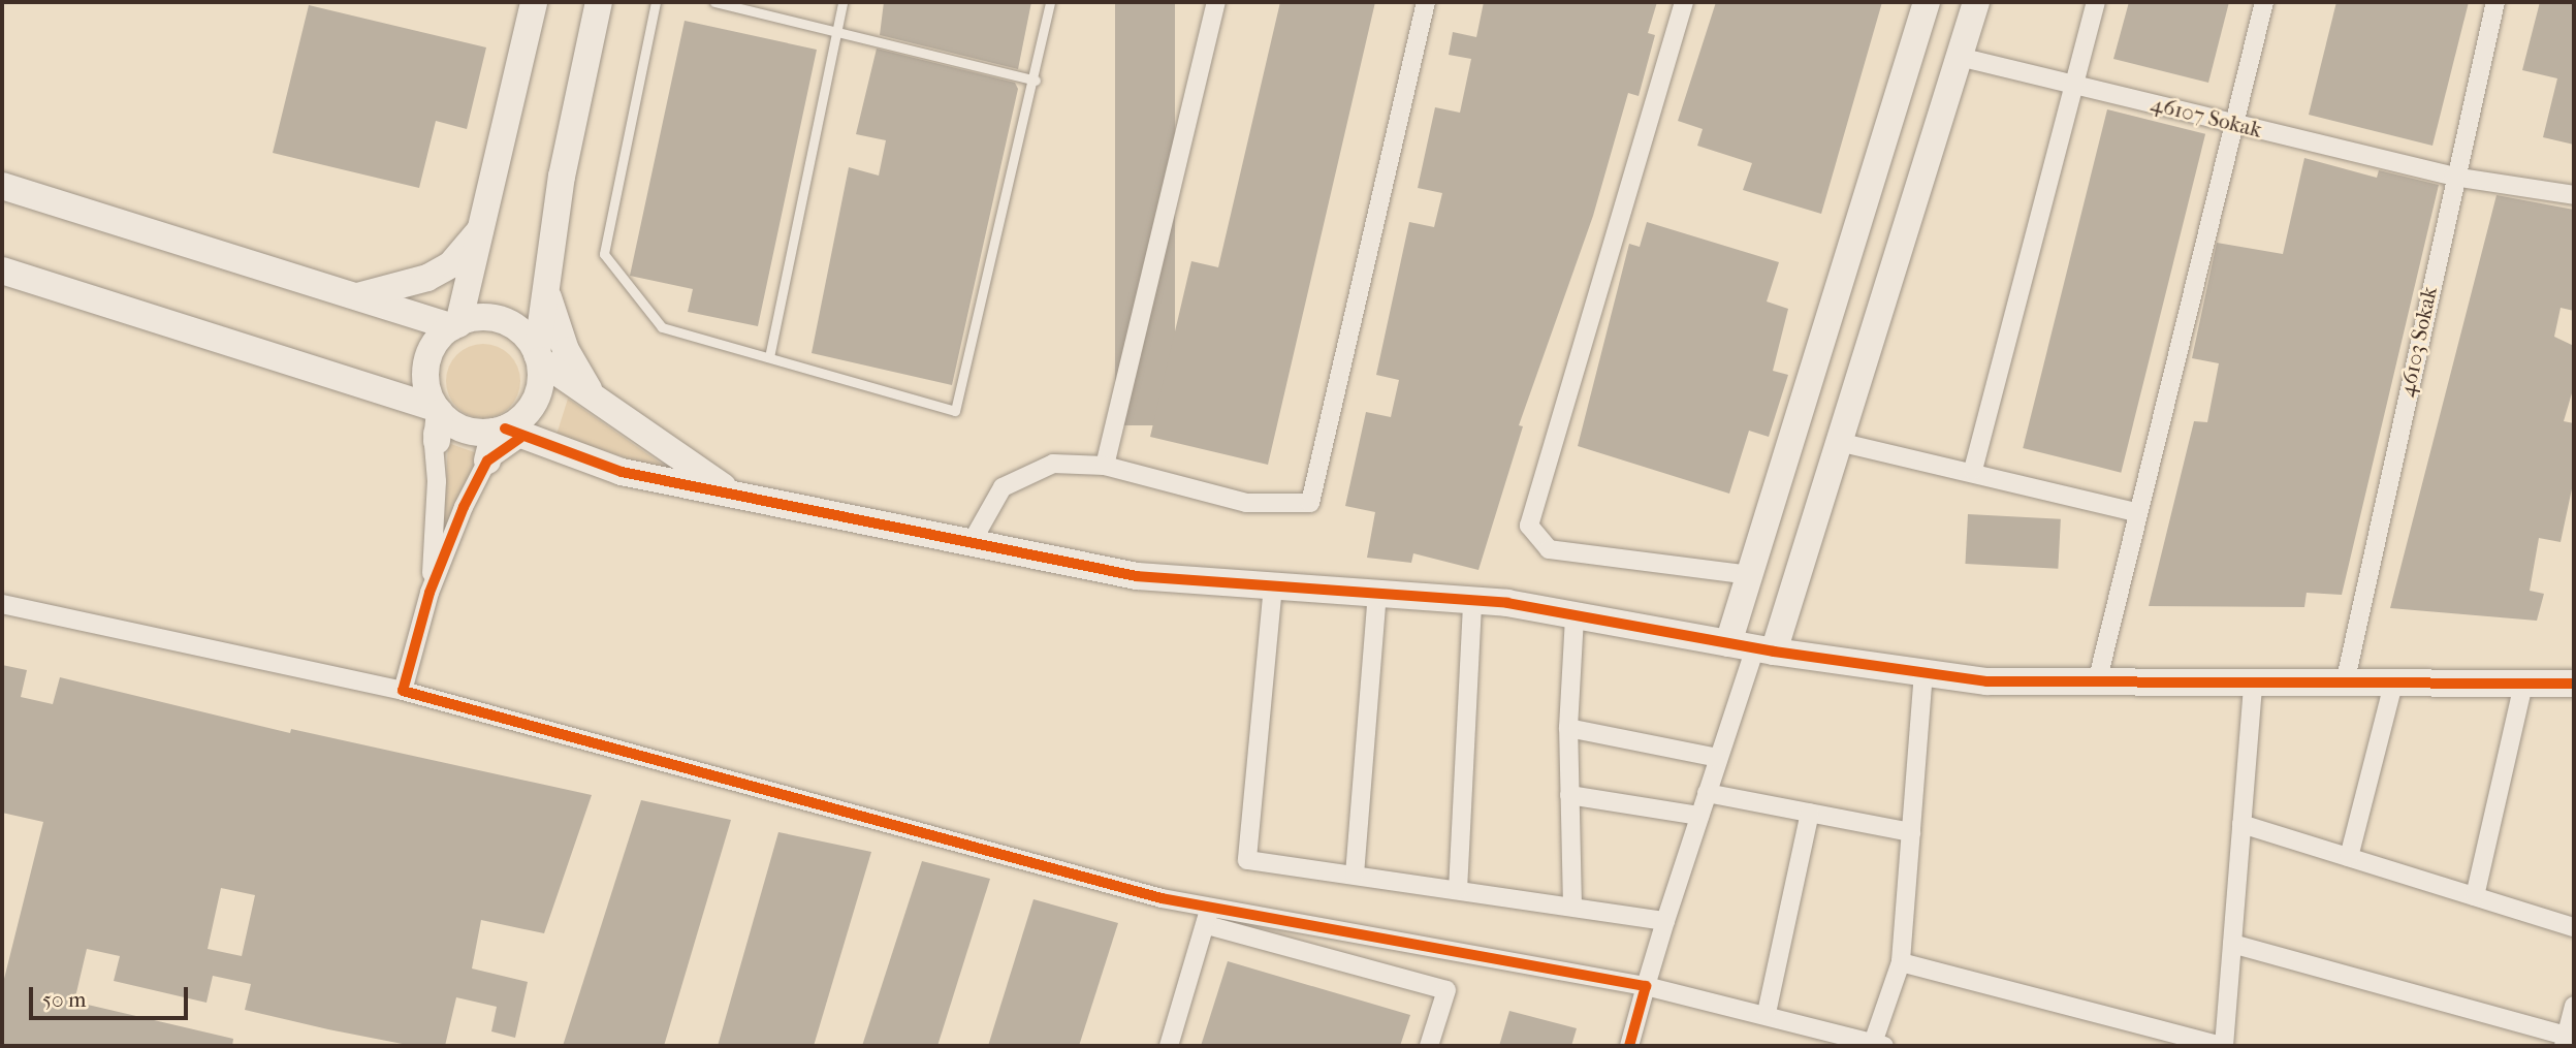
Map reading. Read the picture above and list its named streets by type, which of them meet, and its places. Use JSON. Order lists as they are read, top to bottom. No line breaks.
{"streets":{"street":["46107 Sokak","46103 Sokak"]},"crossings":[["46107 Sokak","46103 Sokak"]],"scale_bar":"50 m"}
